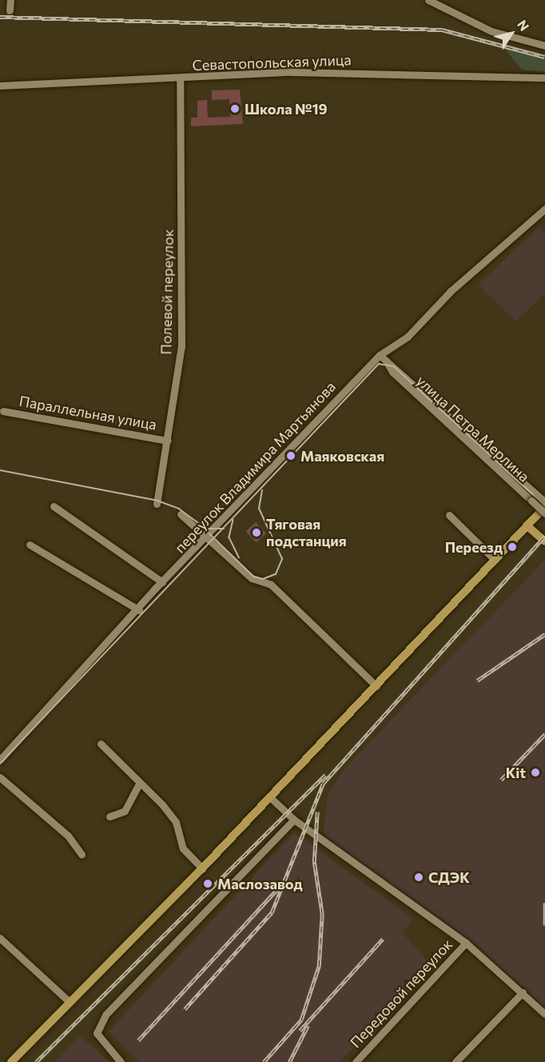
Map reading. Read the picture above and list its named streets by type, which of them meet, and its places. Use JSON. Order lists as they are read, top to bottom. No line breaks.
{"streets":{"street":["Севастопольская улица","Полевой переулок","Параллельная улица","улица Петра Мерлина","переулок Владимира Мартьянова","Передовой переулок"]},"crossings":[["Севастопольская улица","Полевой переулок"],["Полевой переулок","Параллельная улица"],["улица Петра Мерлина","переулок Владимира Мартьянова"]],"places":["Школа №19","Маяковская","Тяговая подстанция","Переезд","Kit","СДЭК","Маслозавод"],"north":"top right"}
